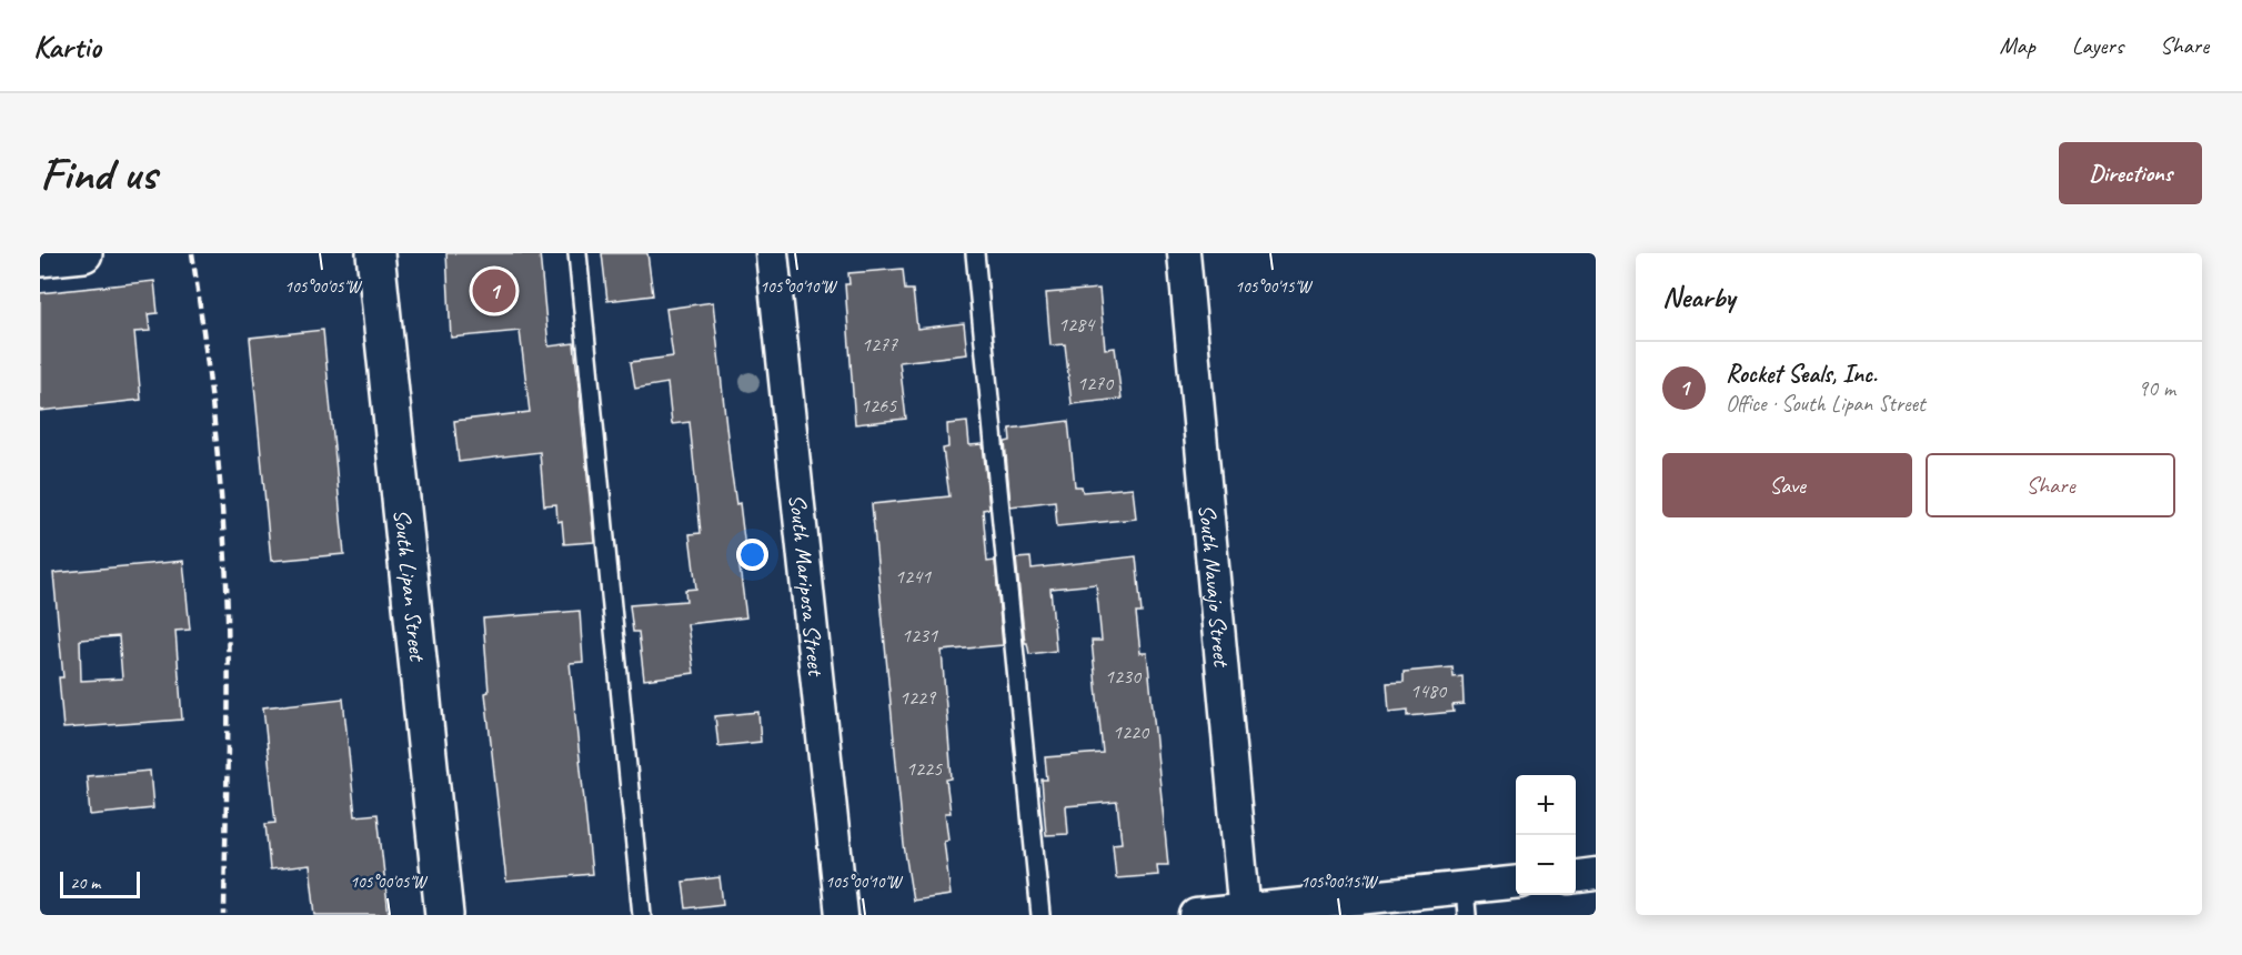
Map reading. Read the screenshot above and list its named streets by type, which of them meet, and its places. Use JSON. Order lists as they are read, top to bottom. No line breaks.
{"streets":{"street":["South Lipan Street","South Mariposa Street","South Navajo Street"]},"house_numbers":["1284","1277","1270","1265","1241","1231","1230","1480","1229","1220","1225"],"scale_bar":"20 m","page":{"header":"Kartio","nav":["Map","Layers","Share"],"buttons":["Directions",["Save","Share"]],"title":"Find us","heading":"Nearby","pins":"1","list":[{"mark":"1","name":"Rocket Seals, Inc.","note":"Office · South Lipan Street","value":"90 m"}],"map_buttons":["+","−"],"scale":"20 m"},"coordinates":["105°00'05\"W","105°00'10\"W","105°00'15\"W"]}
